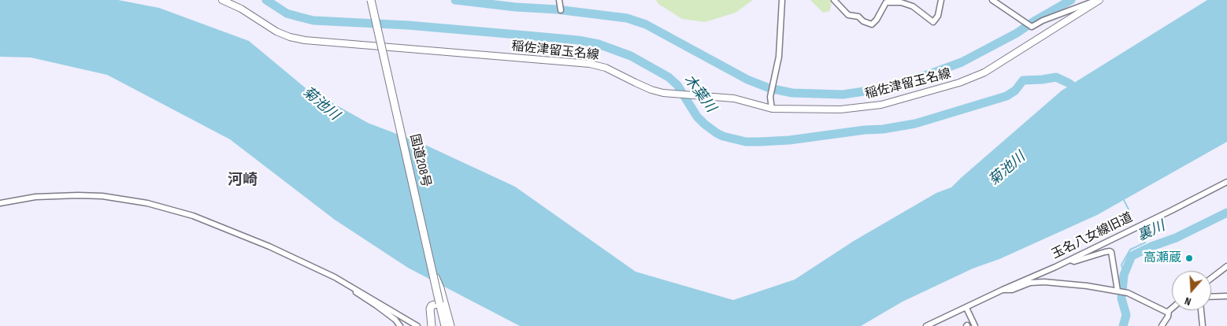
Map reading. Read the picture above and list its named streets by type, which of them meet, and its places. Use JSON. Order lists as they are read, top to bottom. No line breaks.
{"streets":{"highway":["国道208号"],"main road":["稲佐津留玉名線"],"street":["玉名八女線旧道"]},"districts":["河崎"],"water":["木葉川","菊池川","裏川"],"places":["高瀬蔵"],"north":"bottom"}
